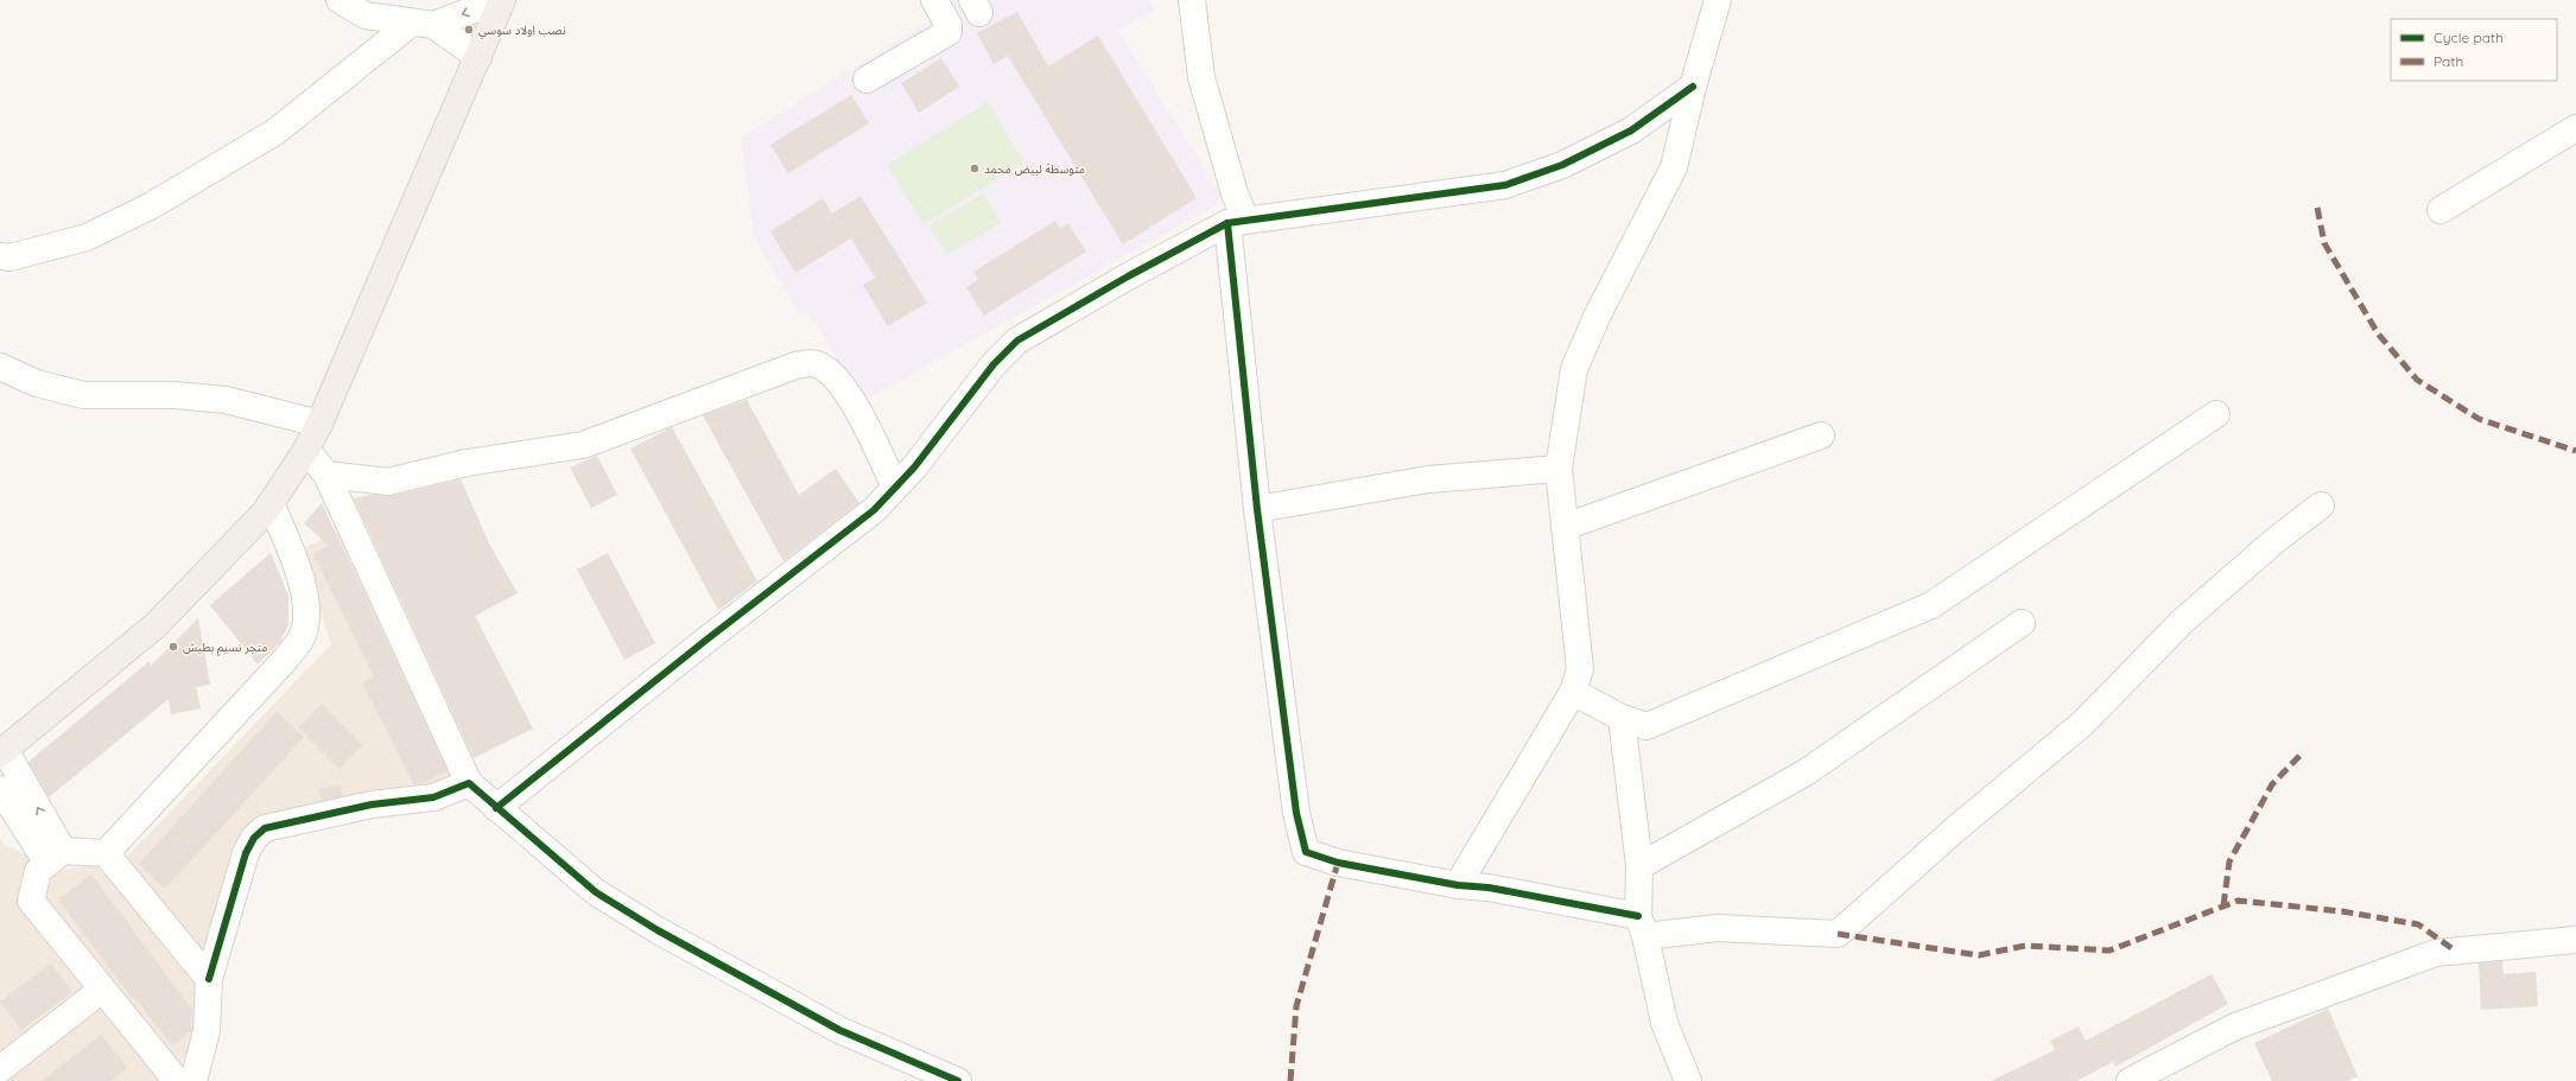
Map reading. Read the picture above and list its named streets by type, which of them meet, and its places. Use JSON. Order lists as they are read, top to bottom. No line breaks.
{"places":["نصب اولاد سوسي","متوسطة لبيض محمد","متجر نسيم بطيش"],"legend":["Cycle path","Path"]}
